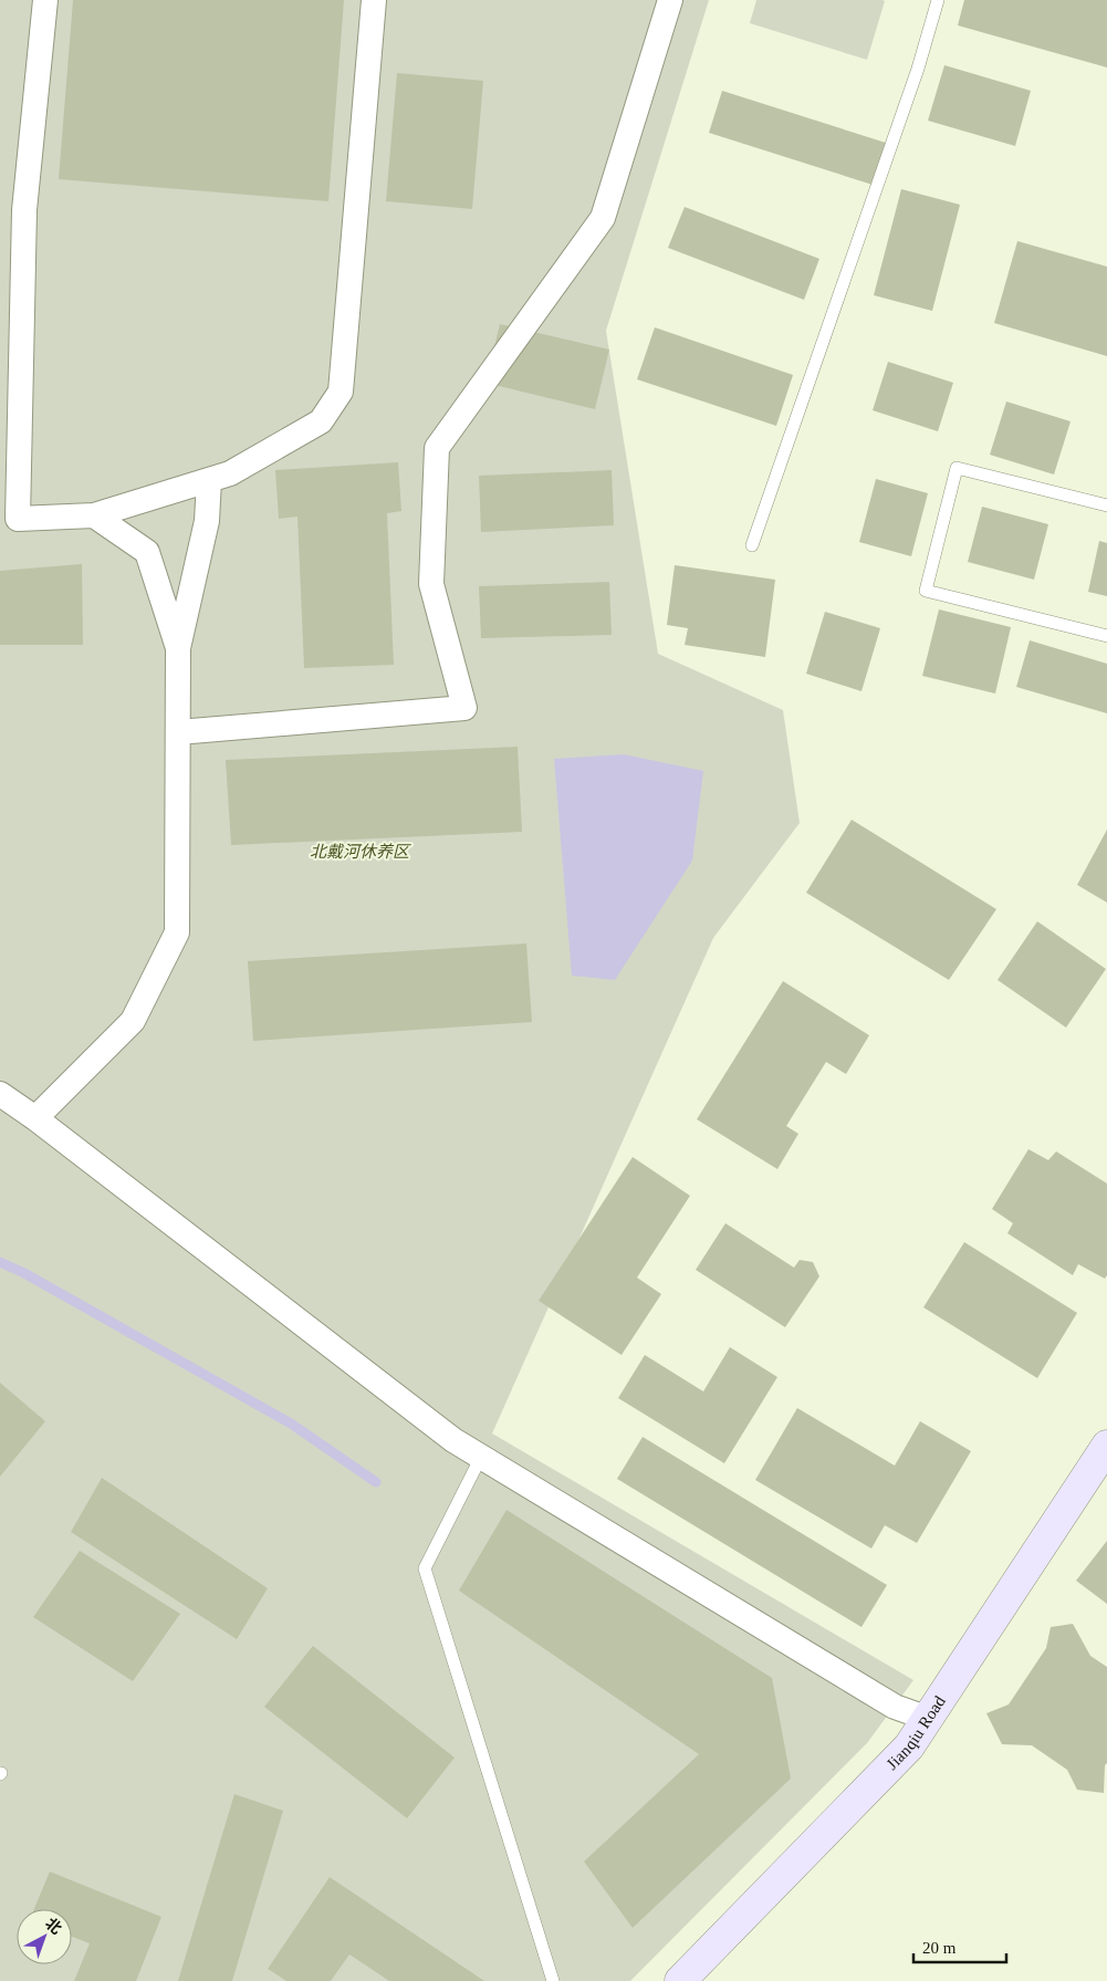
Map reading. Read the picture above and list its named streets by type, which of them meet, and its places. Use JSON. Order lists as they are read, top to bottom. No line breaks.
{"streets":{"main road":["Jianqiu Road"]},"parks":["北戴河休养区"],"scale_bar":"20 m","north":"top right"}
